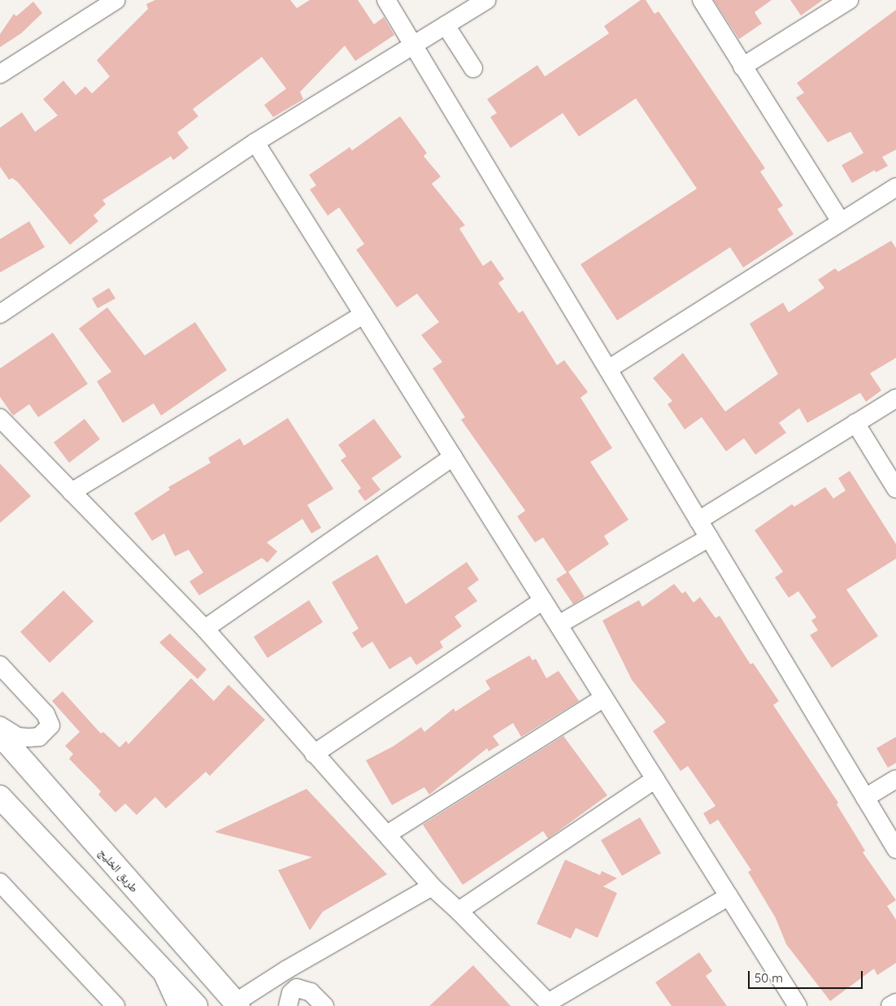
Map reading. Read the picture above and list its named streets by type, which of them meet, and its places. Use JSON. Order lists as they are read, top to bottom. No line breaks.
{"streets":{"main road":["طريق الخليج"]},"scale_bar":"50 m"}
